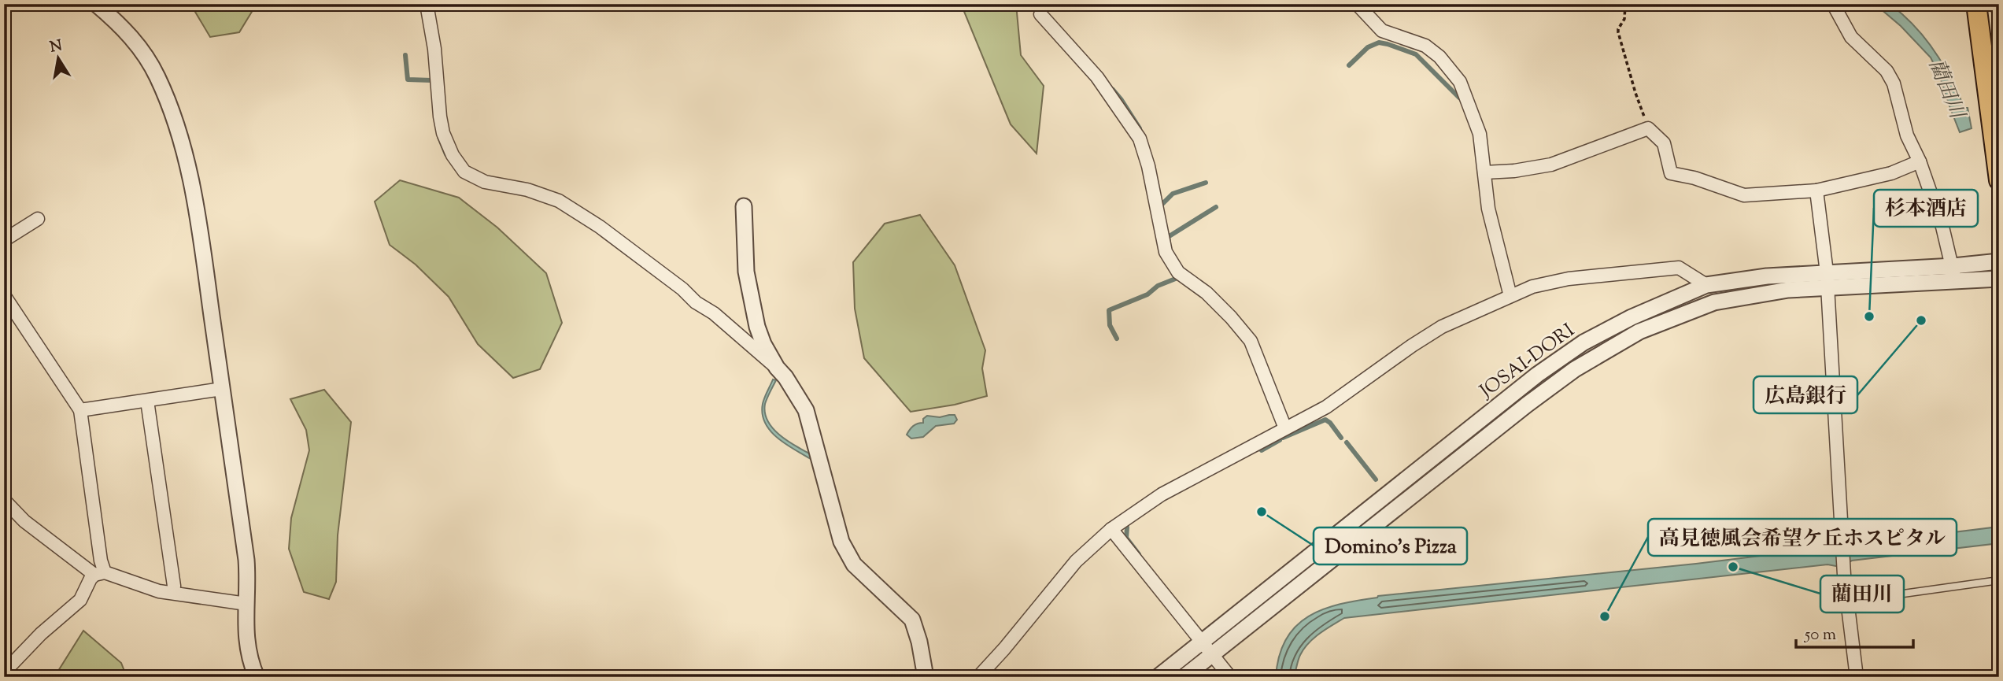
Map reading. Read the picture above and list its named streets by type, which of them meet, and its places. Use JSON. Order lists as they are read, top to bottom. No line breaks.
{"streets":{"street":["JOSAI-DORI"]},"water":["藺田川"],"places":["杉本酒店","広島銀行","Domino's Pizza","藺田川","高見徳風会希望ケ丘ホスピタル"],"scale_bar":"50 m","north":"top"}
